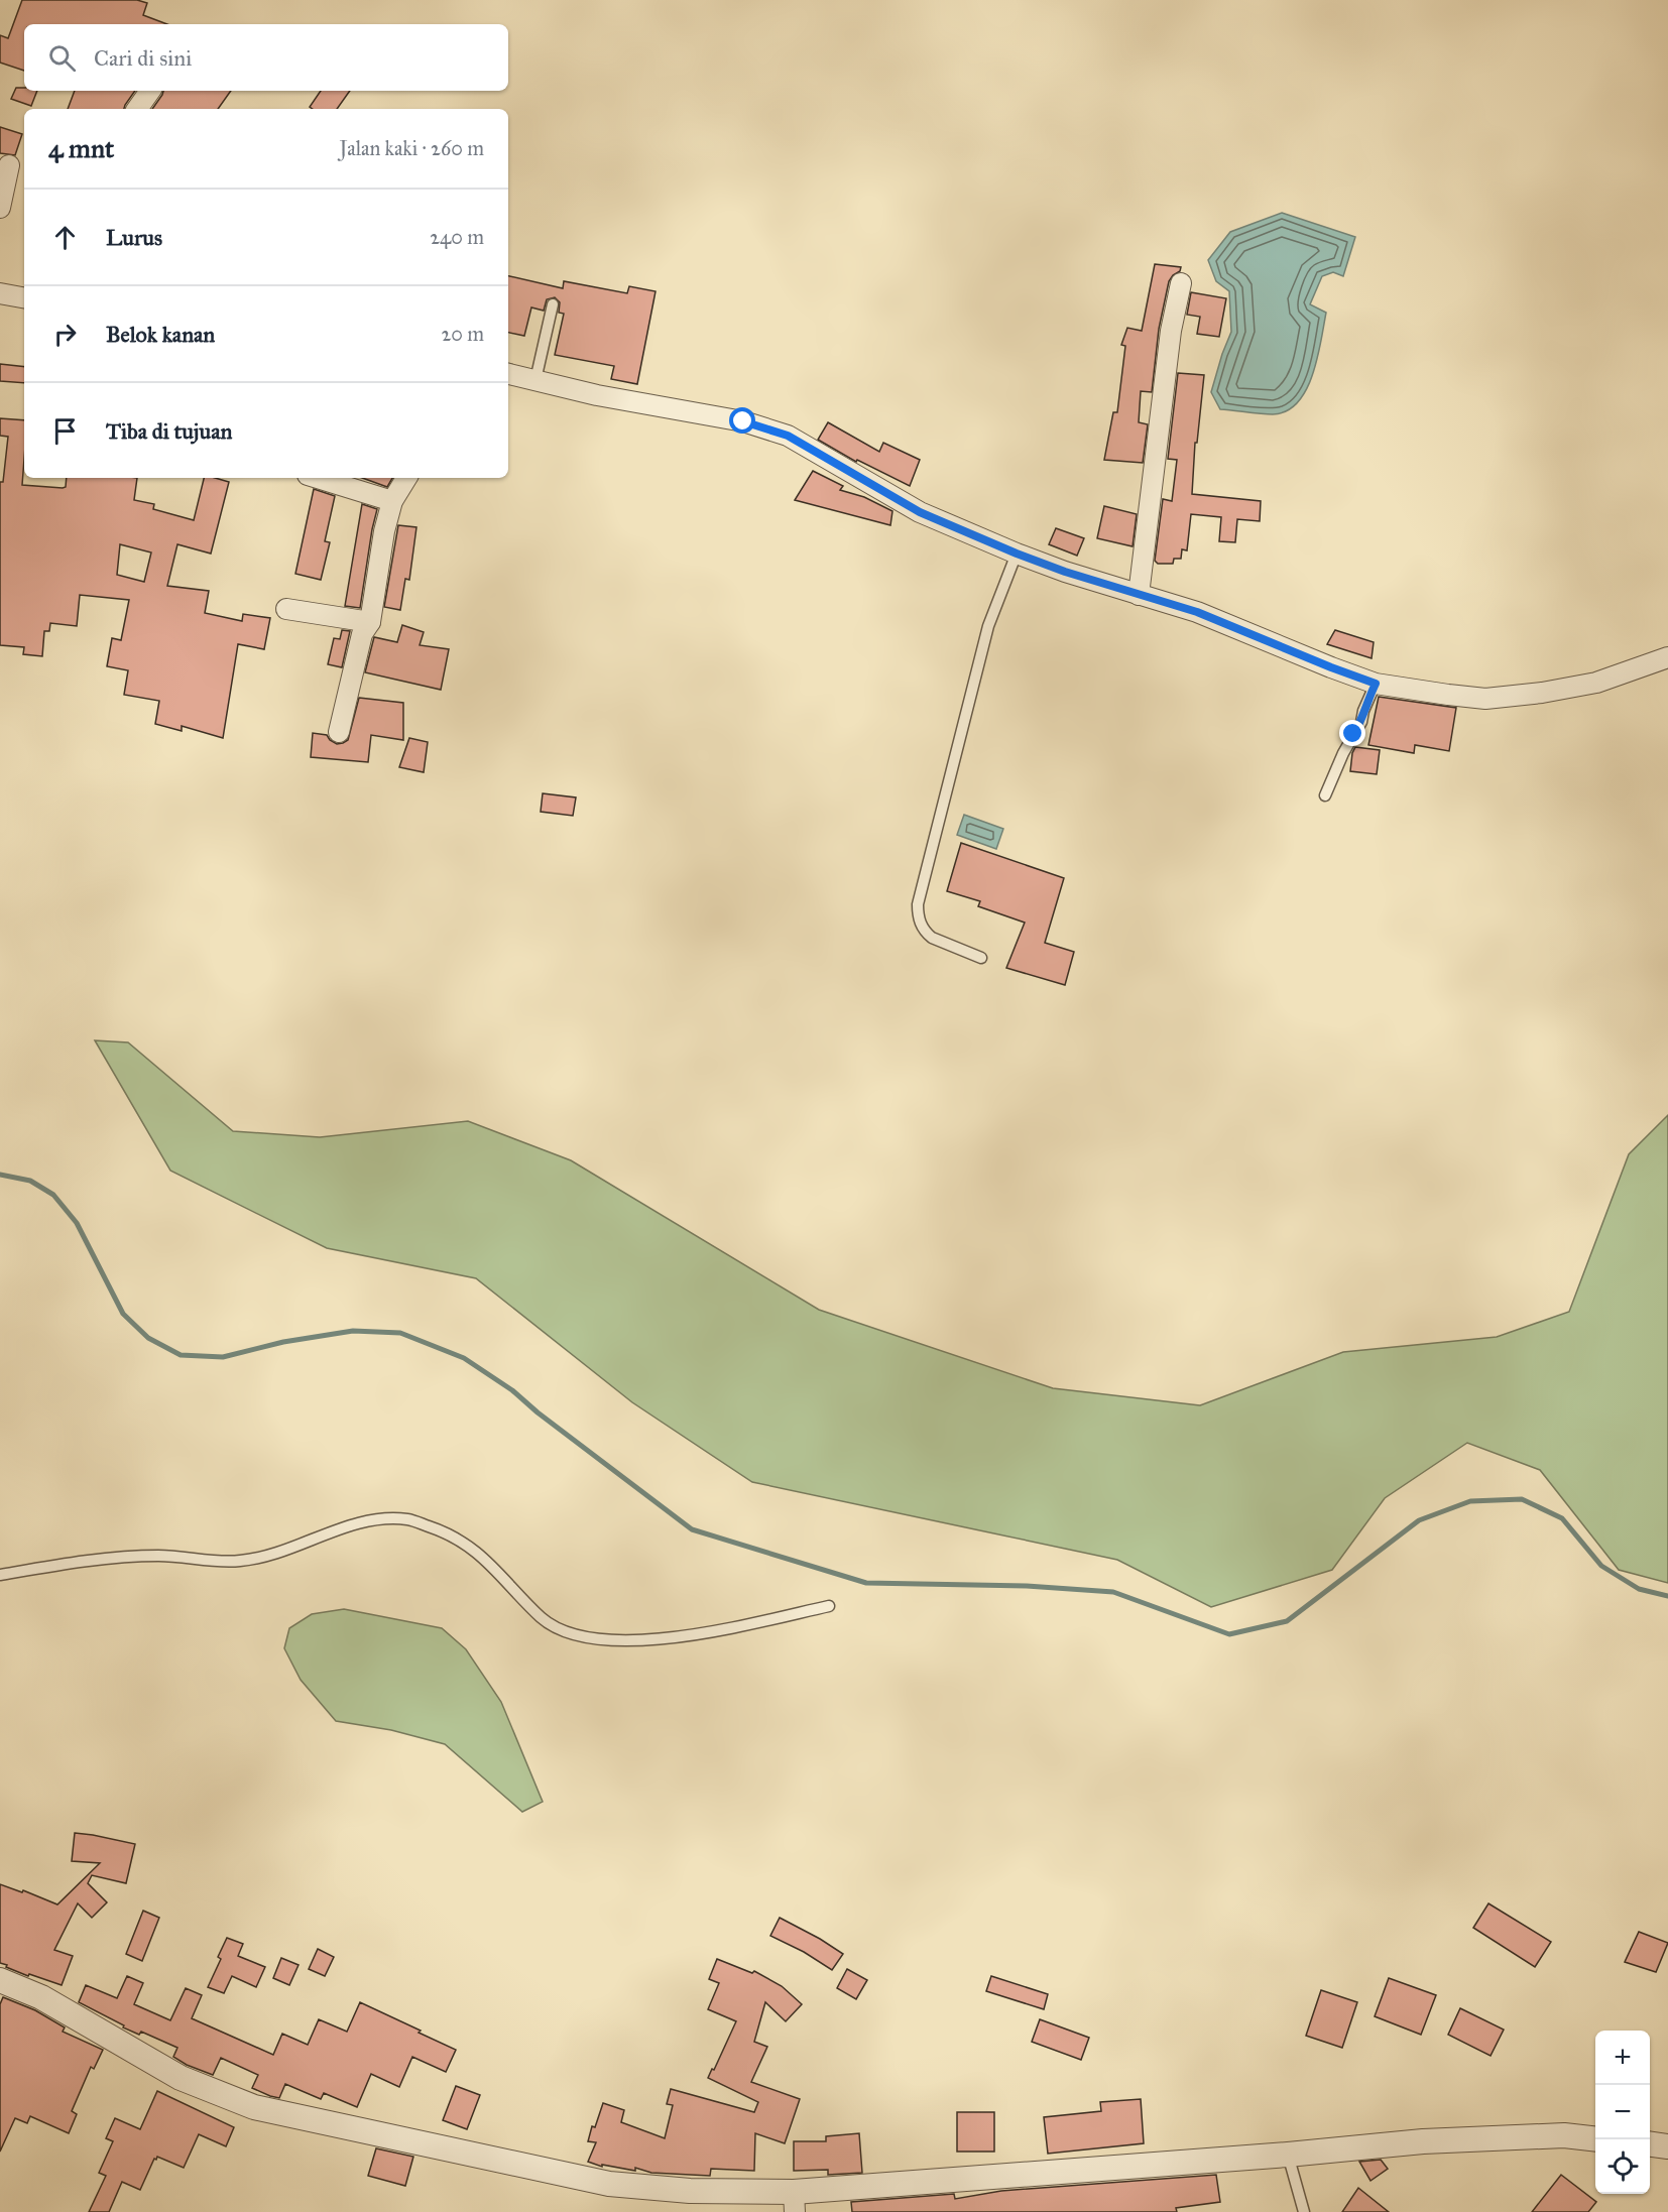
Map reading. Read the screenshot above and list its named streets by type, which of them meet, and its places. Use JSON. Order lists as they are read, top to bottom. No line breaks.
{"page":{"search":"Cari di sini","heading":["4 mnt","Jalan kaki · 260 m"],"list":[["Lurus","240 m"],["Belok kanan","20 m"],"Tiba di tujuan"],"map_buttons":["+","−"]}}
